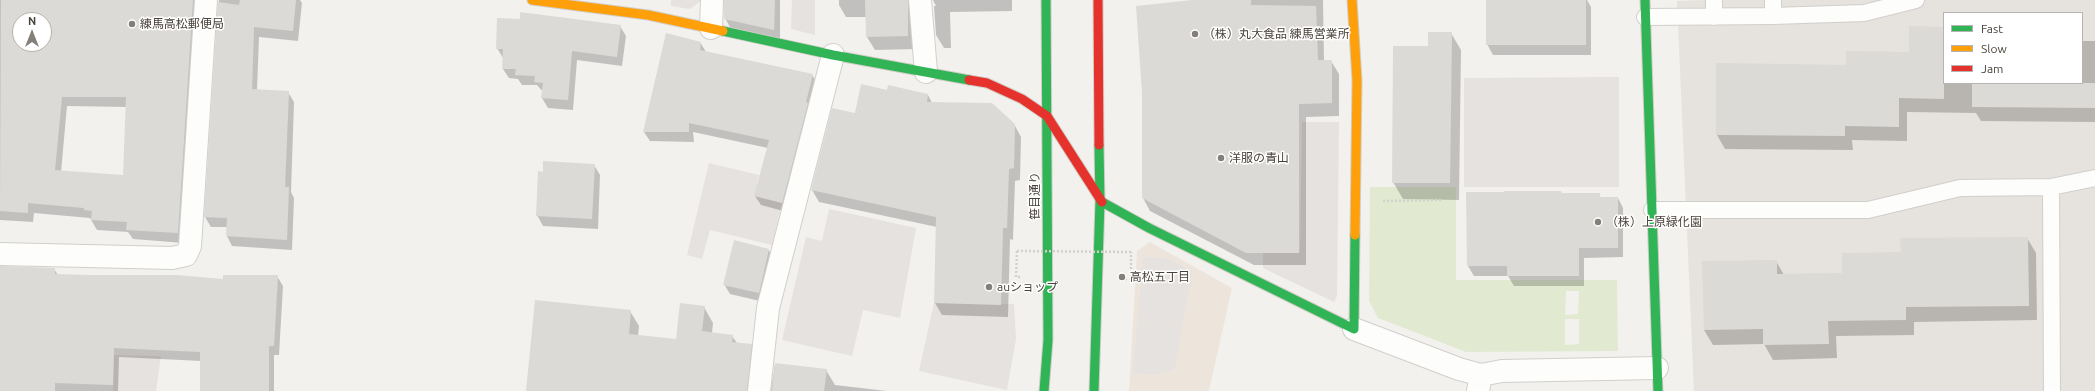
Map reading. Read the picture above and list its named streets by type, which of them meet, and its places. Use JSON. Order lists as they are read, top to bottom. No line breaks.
{"streets":{"street":["笹目通り"]},"places":["練馬高松郵便局","（株）丸大食品 練馬営業所","洋服の青山","（株）上原緑化園","高松五丁目","auショップ"],"legend":["Fast","Slow","Jam"],"north":"top"}
